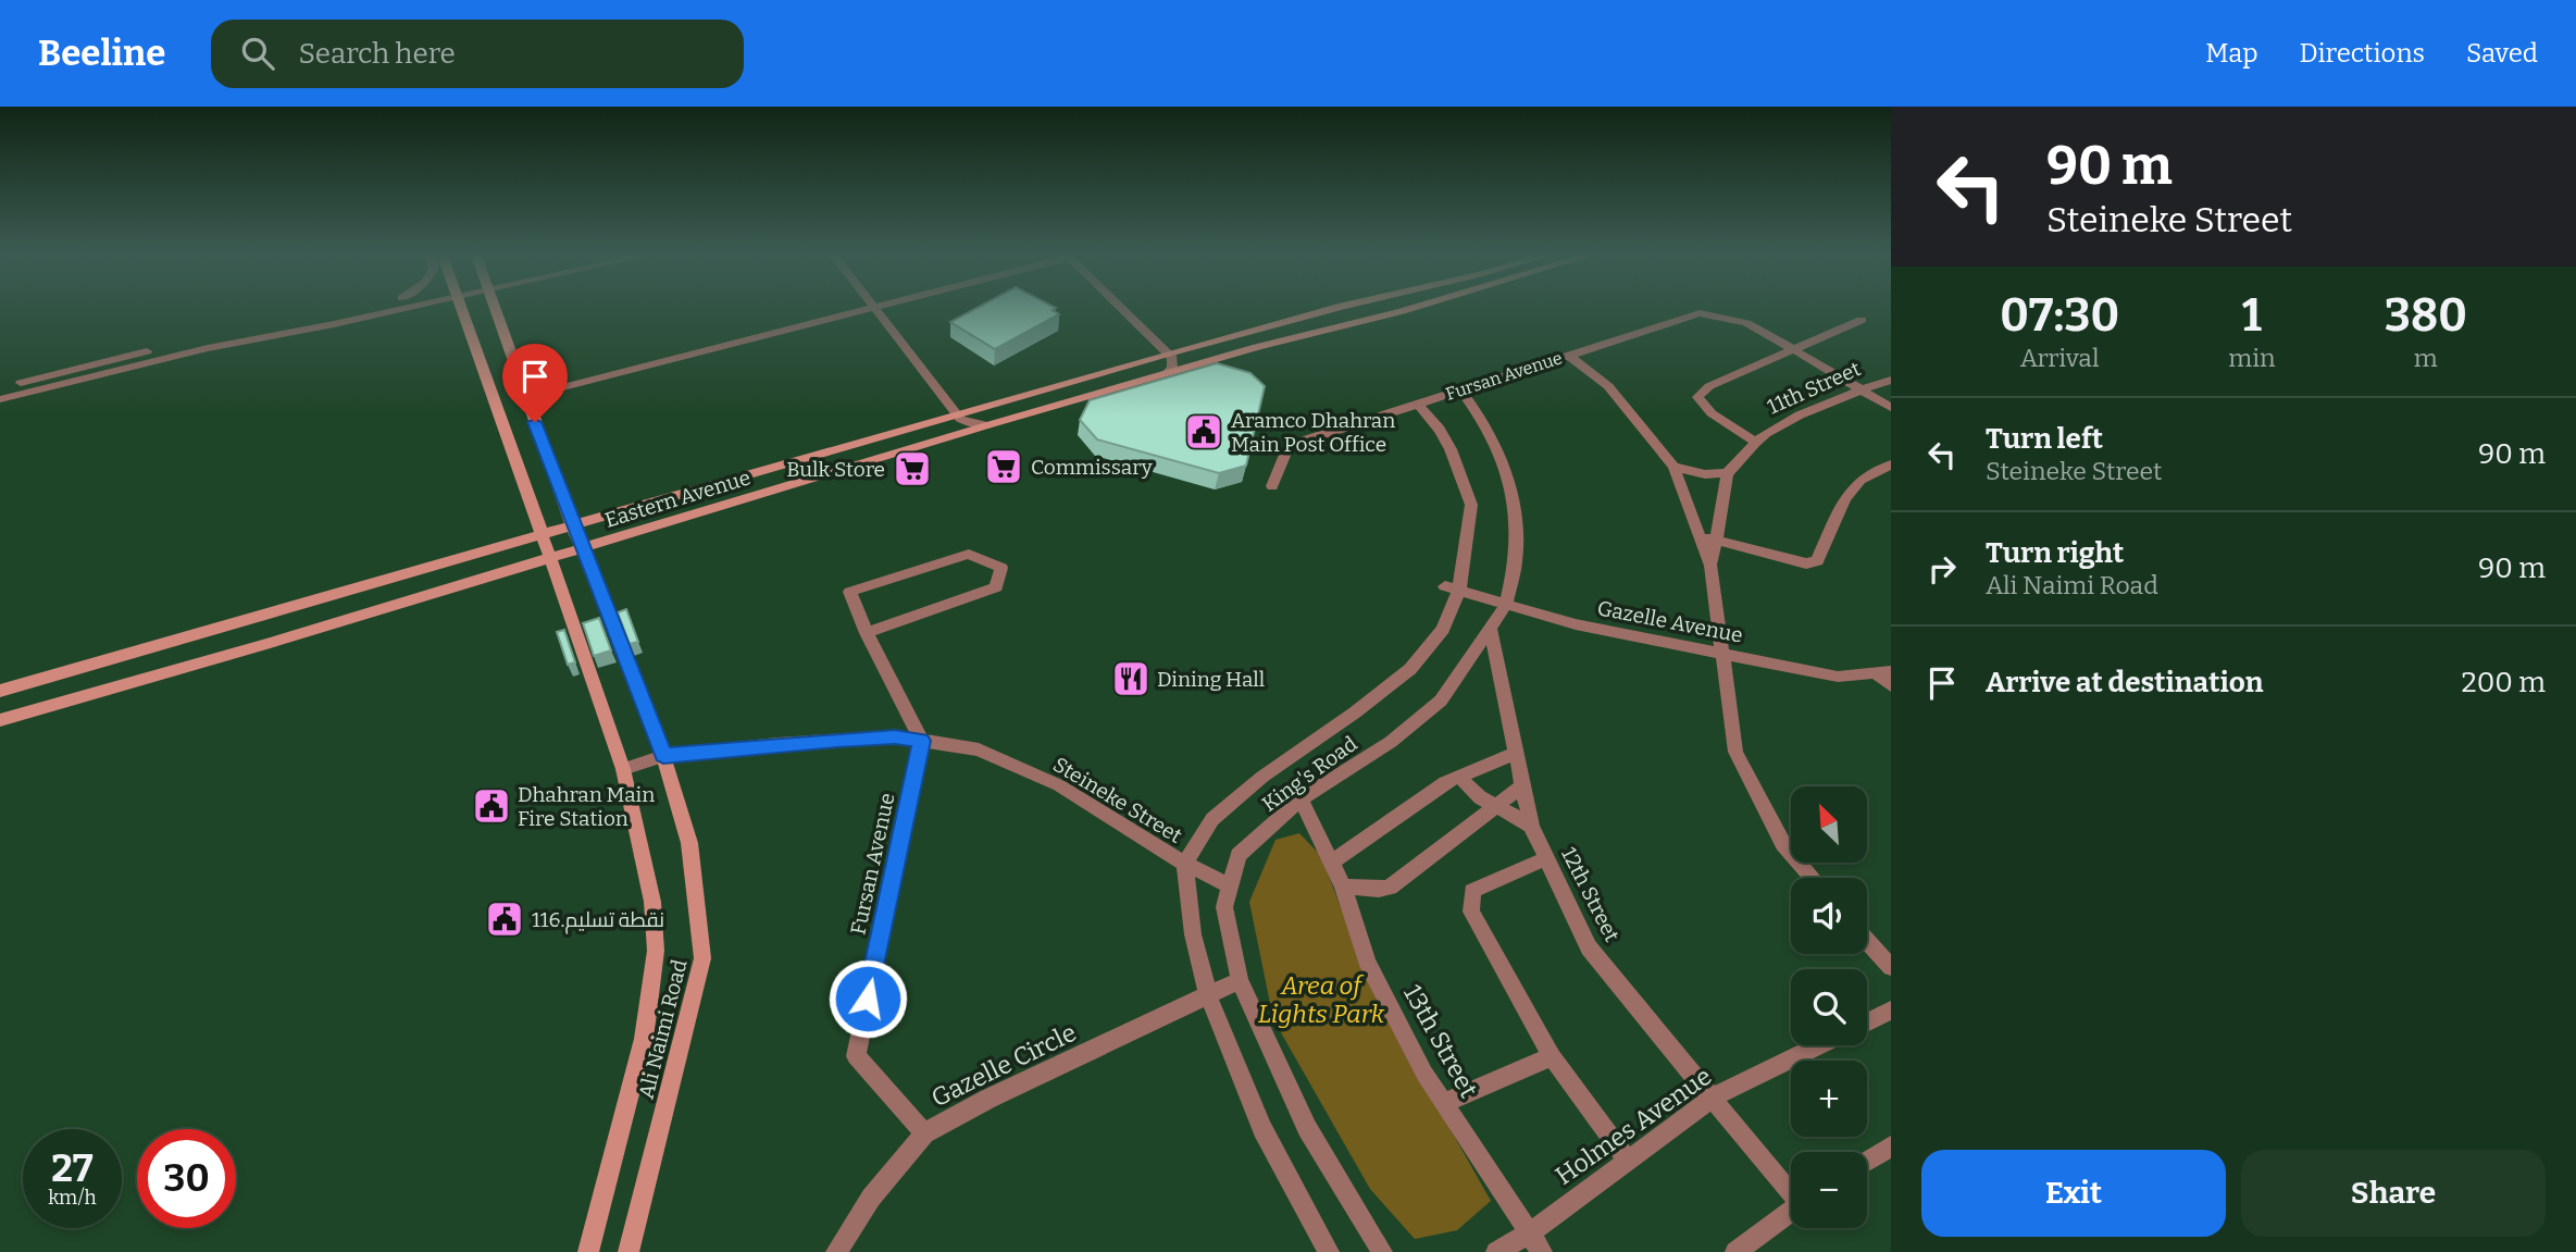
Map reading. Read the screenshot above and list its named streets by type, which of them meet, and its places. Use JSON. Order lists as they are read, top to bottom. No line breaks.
{"streets":{"main road":["Eastern Avenue","Ali Naimi Road"],"street":["Fursan Avenue","11th Street","Gazelle Avenue","King's Road","Steineke Street","12th Street","13th Street","Gazelle Circle","Holmes Avenue"]},"crossings":[["Fursan Avenue","11th Street"],["Fursan Avenue","King's Road"],["Fursan Avenue","Steineke Street"],["Fursan Avenue","Gazelle Circle"],["Eastern Avenue","Ali Naimi Road"],["Gazelle Avenue","King's Road"],["King's Road","Steineke Street"],["King's Road","12th Street"],["King's Road","13th Street"],["King's Road","Gazelle Circle"],["Steineke Street","Ali Naimi Road"],["12th Street","Holmes Avenue"],["13th Street","Holmes Avenue"]],"parks":["Area of Lights Park"],"places":{"public building":["Aramco Dhahran Main Post Office","Dhahran Main Fire Station","نقطة تسليم.116"],"supermarket":["Commissary","Bulk Store"],"restaurant":["Dining Hall"]},"north":"top left","page":{"header":"Beeline","search":"Search here","nav":["Map","Directions","Saved"],"turn":["90 m","Steineke Street"],"eta":["07:30","Arrival","1","min","380","m"],"list":[{"name":"Turn left","note":"Steineke Street","value":"90 m"},{"name":"Turn right","note":"Ali Naimi Road","value":"90 m"},{"name":"Arrive at destination","value":"200 m"}],"map_buttons":["+","−"],"speed":"27 km/h","limit":"30","buttons":["Exit","Share"]}}
